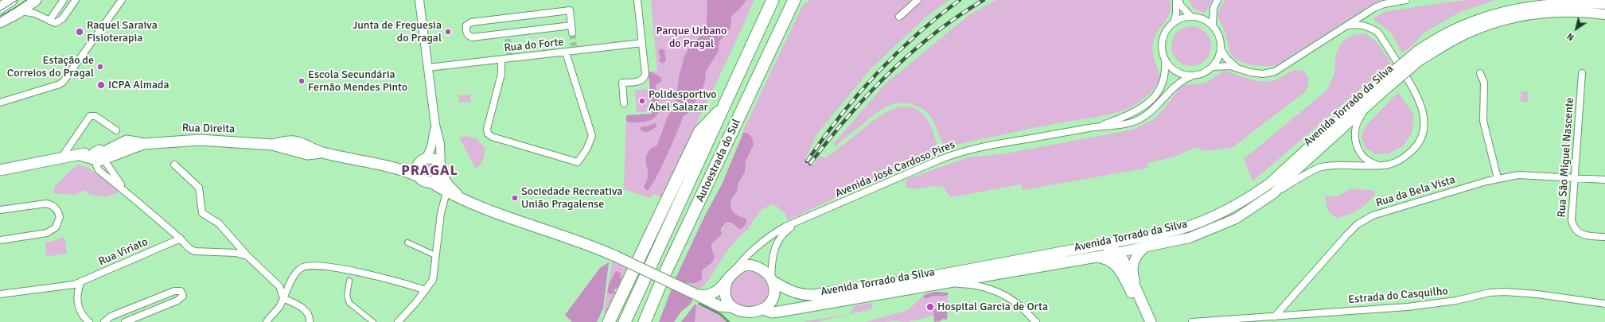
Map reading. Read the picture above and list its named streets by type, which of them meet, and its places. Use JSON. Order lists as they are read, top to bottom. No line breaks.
{"streets":{"highway":["Autoestrada do Sul"],"main road":["Avenida Torrado da Silva","Rua Direita"],"street":["Rua do Forte","Rua São Miguel Nascente","Avenida José Cardoso Pires","Rua da Bela Vista","Rua Viriato","Estrada do Casquilho"]},"crossings":[["Avenida Torrado da Silva","Avenida José Cardoso Pires"],["Rua São Miguel Nascente","Rua da Bela Vista"],["Rua da Bela Vista","Estrada do Casquilho"]],"districts":["PRAGAL"],"parks":["Parque Urbano do Pragal"],"places":["Raquel Saraiva Fisioterapia","Junta de Freguesia do Pragal","Estação de Correios do Pragal","Escola Secundária Fernão Mendes Pinto","ICPA Almada","Polidesportivo Abel Salazar","Sociedade Recreativa União Pragalense","Hospital Garcia de Orta"],"north":"bottom left"}
